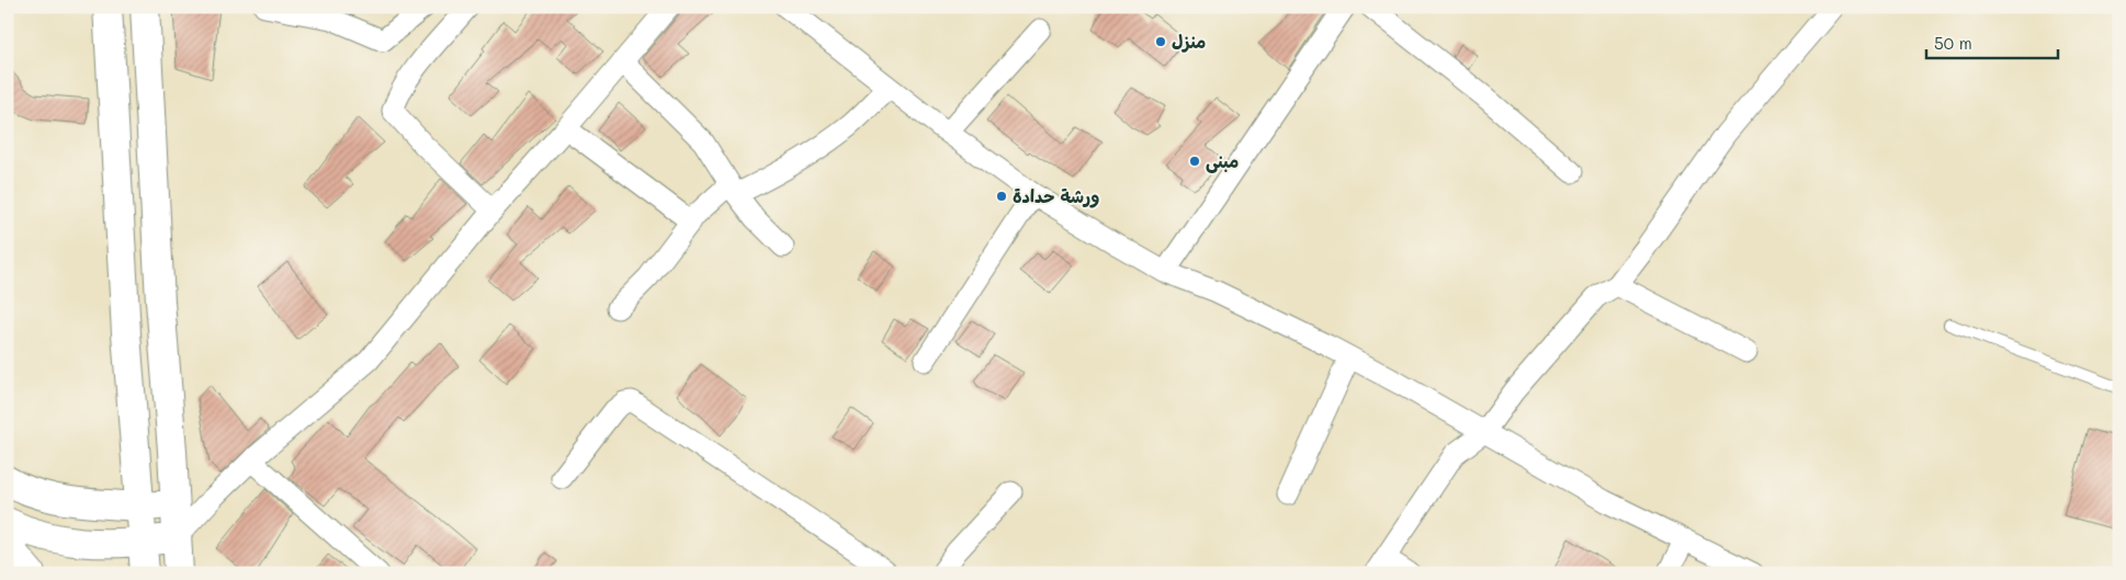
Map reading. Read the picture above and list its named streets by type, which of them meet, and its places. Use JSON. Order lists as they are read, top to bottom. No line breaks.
{"places":["منزل","مبنى","ورشة حدادة"],"scale_bar":"50 m"}
